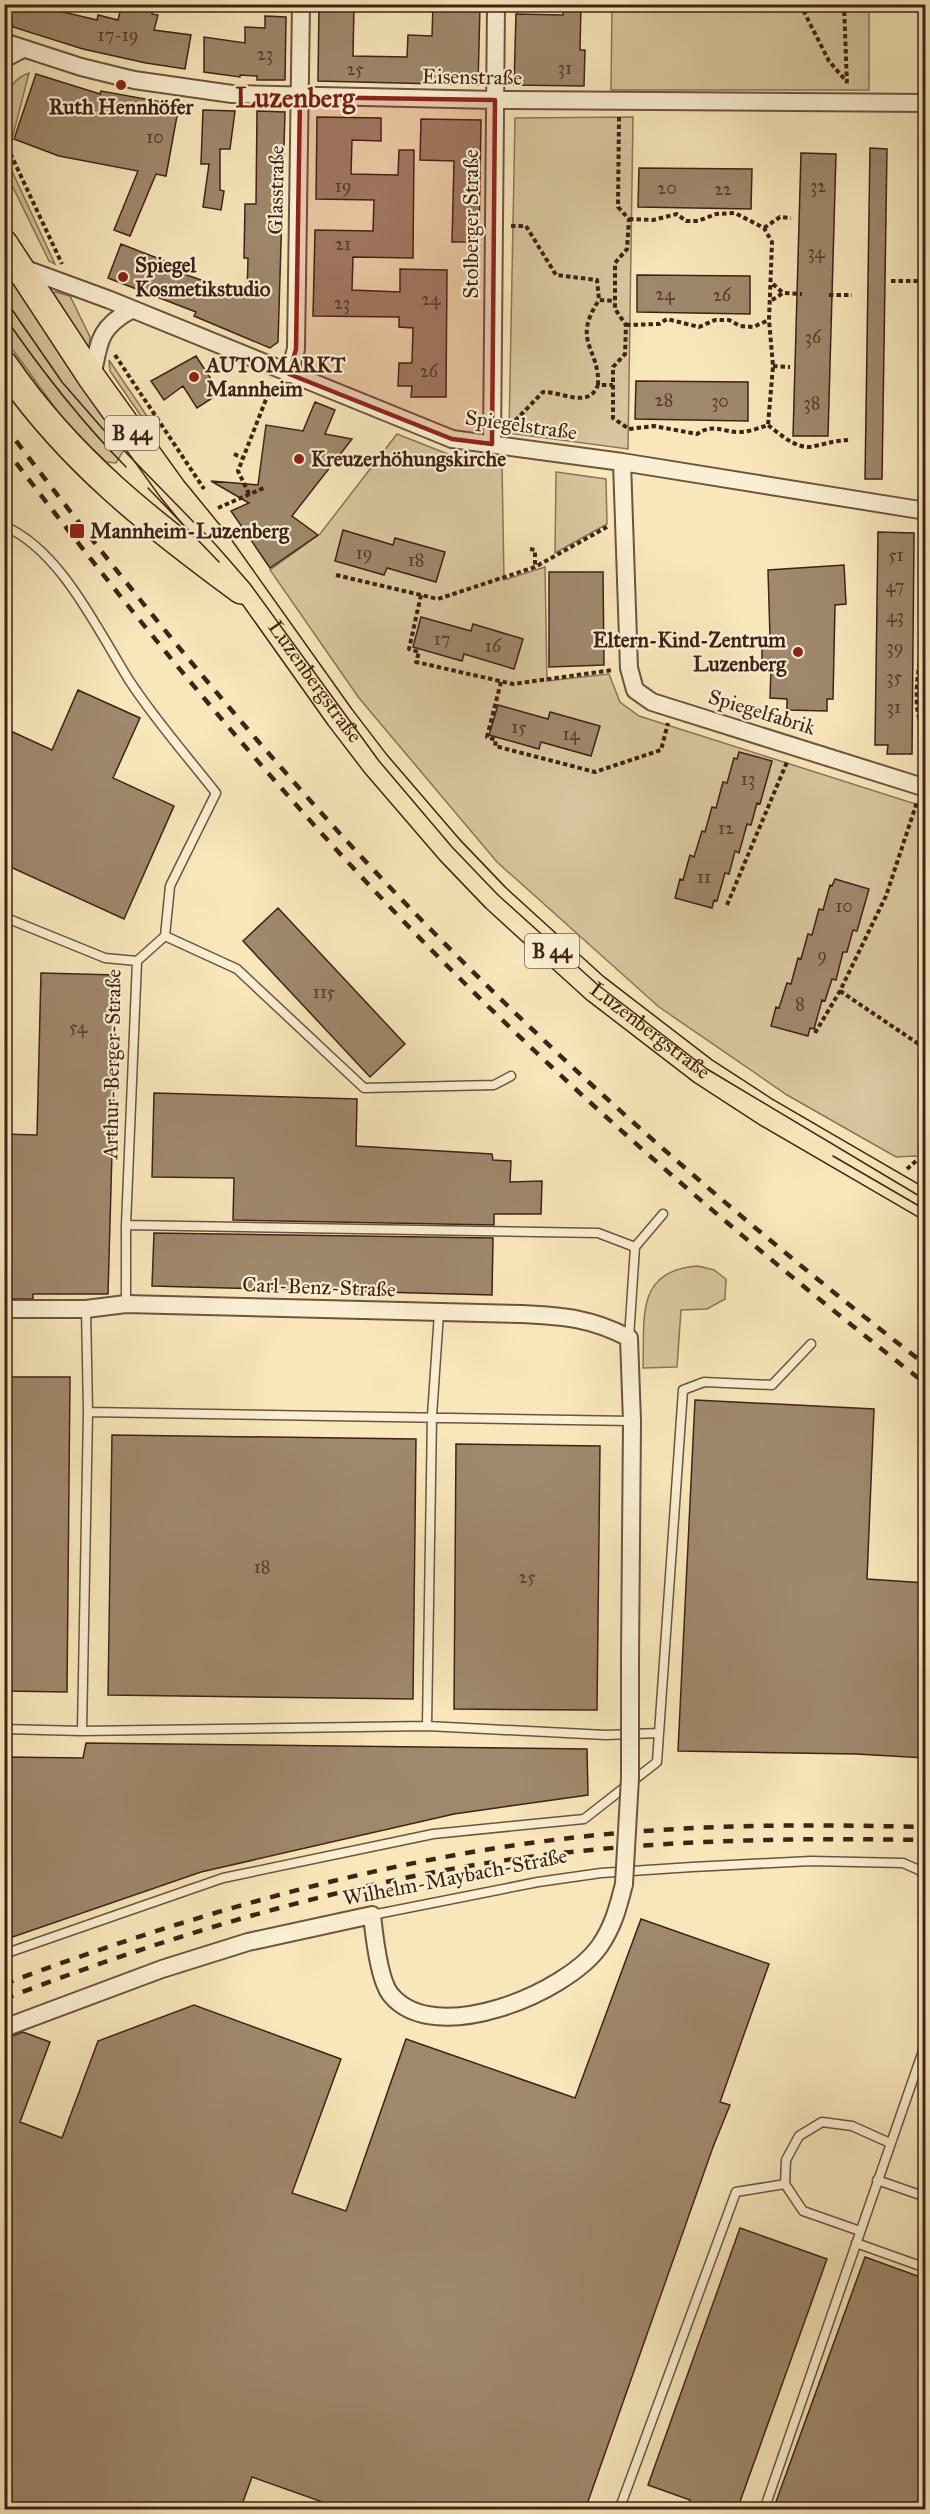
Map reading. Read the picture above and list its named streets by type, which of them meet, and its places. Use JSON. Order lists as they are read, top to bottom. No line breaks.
{"streets":{"main road":["B 44","Luzenbergstraße"],"street":["Eisenstraße","Glasstraße","Stolberger Straße","Spiegelstraße","Spiegelfabrik","Carl-Benz-Straße","Wilhelm-Maybach-Straße"],"lane":["Arthur-Berger-Straße"]},"crossings":[["Eisenstraße","Glasstraße"],["Eisenstraße","Stolberger Straße"],["Glasstraße","Spiegelstraße"],["Stolberger Straße","Spiegelstraße"],["Spiegelstraße","Luzenbergstraße"],["Spiegelstraße","Spiegelfabrik"],["Arthur-Berger-Straße","Carl-Benz-Straße"]],"districts":["Luzenberg"],"places":{"other":["Ruth Hennhöfer","Spiegel Kosmetikstudio","AUTOMARKT Mannheim","Kreuzerhöhungskirche","Eltern-Kind-Zentrum Luzenberg"],"transit":["Mannheim-Luzenberg"]},"house_numbers":["17-19","23","31","25","10","19","32","20","22","21","34","24","26","24","23","36","26","28","30","38","19","51","18","47","43","17","16","39","35","31","15","14","13","12","11","10","9","115","8","54","18","25"]}
